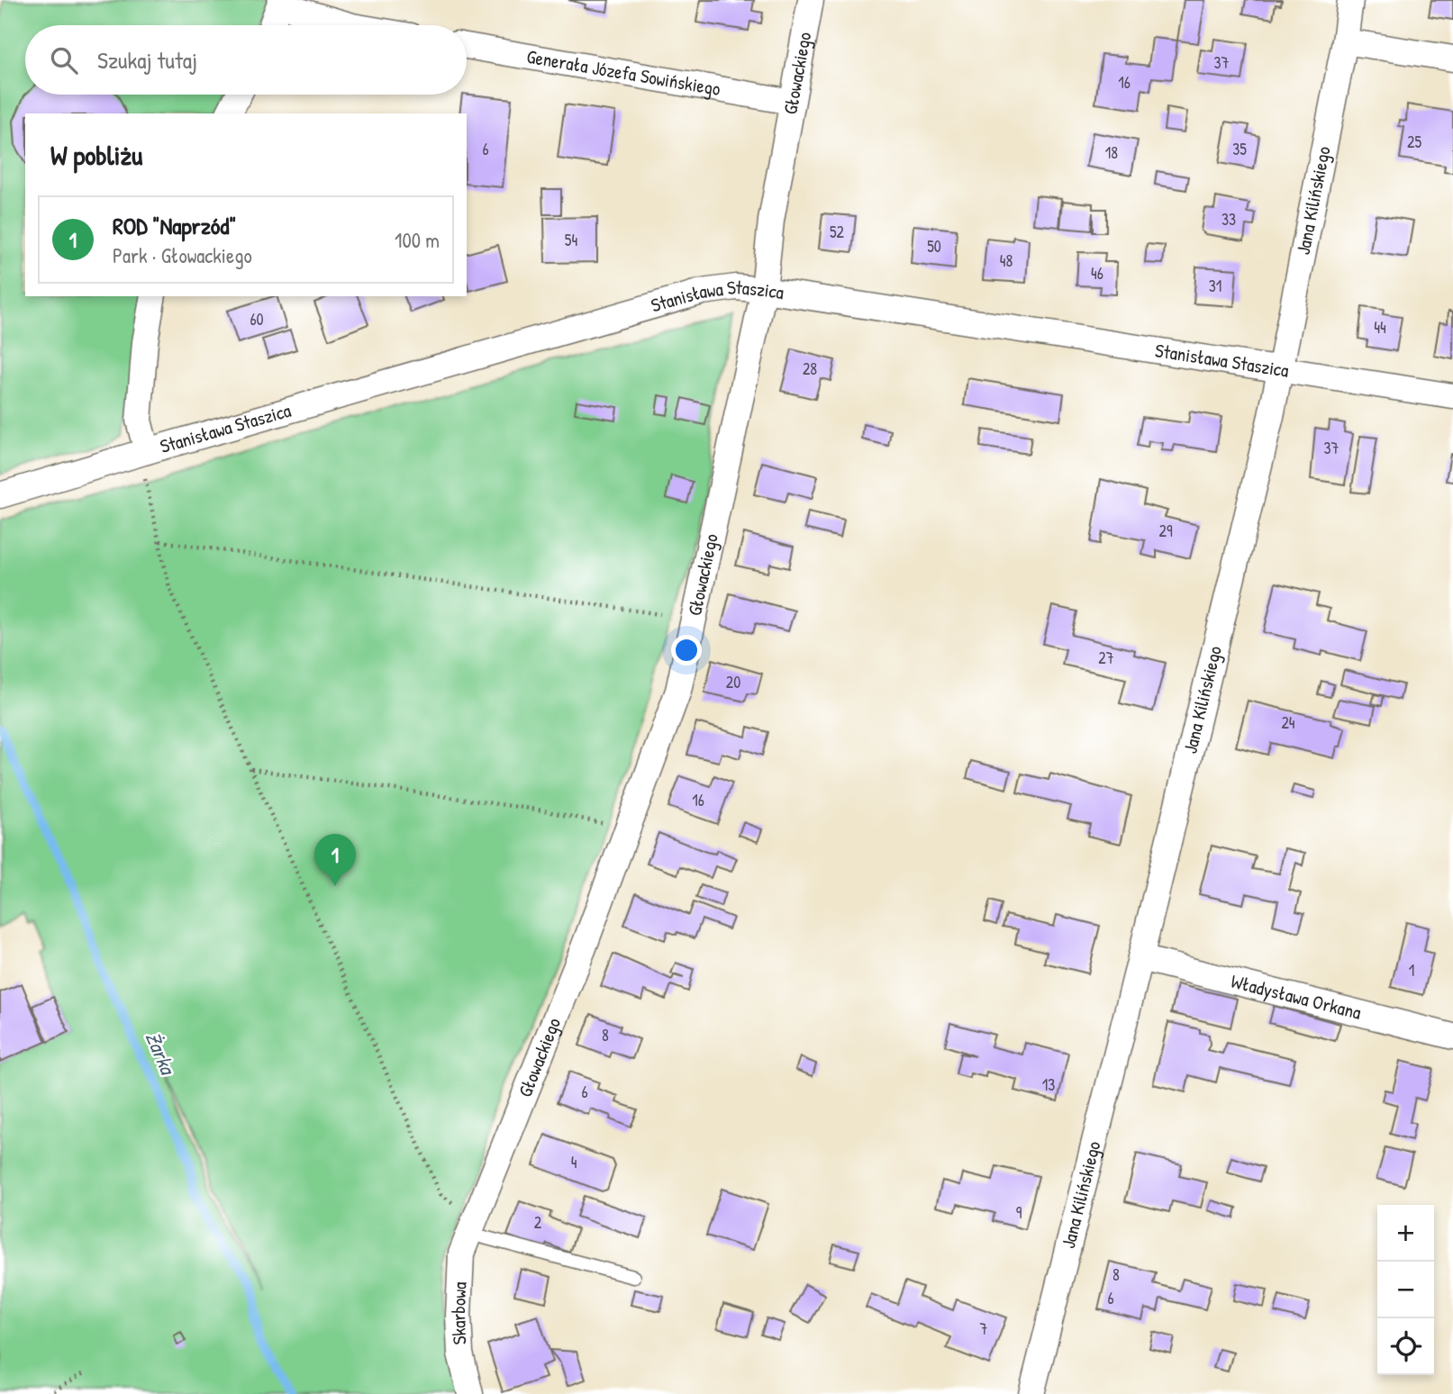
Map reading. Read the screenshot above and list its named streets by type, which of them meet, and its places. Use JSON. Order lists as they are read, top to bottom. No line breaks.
{"streets":{"street":["Generała Józefa Sowińskiego","Głowackiego","Jana Kilińskiego","Stanisława Staszica","Władysława Orkana","Skarbowa"]},"crossings":[["Generała Józefa Sowińskiego","Głowackiego"],["Głowackiego","Stanisława Staszica"],["Głowackiego","Skarbowa"],["Jana Kilińskiego","Stanisława Staszica"],["Jana Kilińskiego","Władysława Orkana"]],"water":["Żarka"],"house_numbers":["37","16","25","6","35","18","33","52","54","50","48","46","31","60","44","28","37","29","27","20","24","16","1","8","13","6","4","9","2","8","6","7"],"page":{"search":"Szukaj tutaj","heading":"W pobliżu","list":[{"mark":"1","name":"ROD \"Naprzód\"","note":"Park · Głowackiego","value":"100 m"}],"pins":"1","map_buttons":["+","−"]}}
